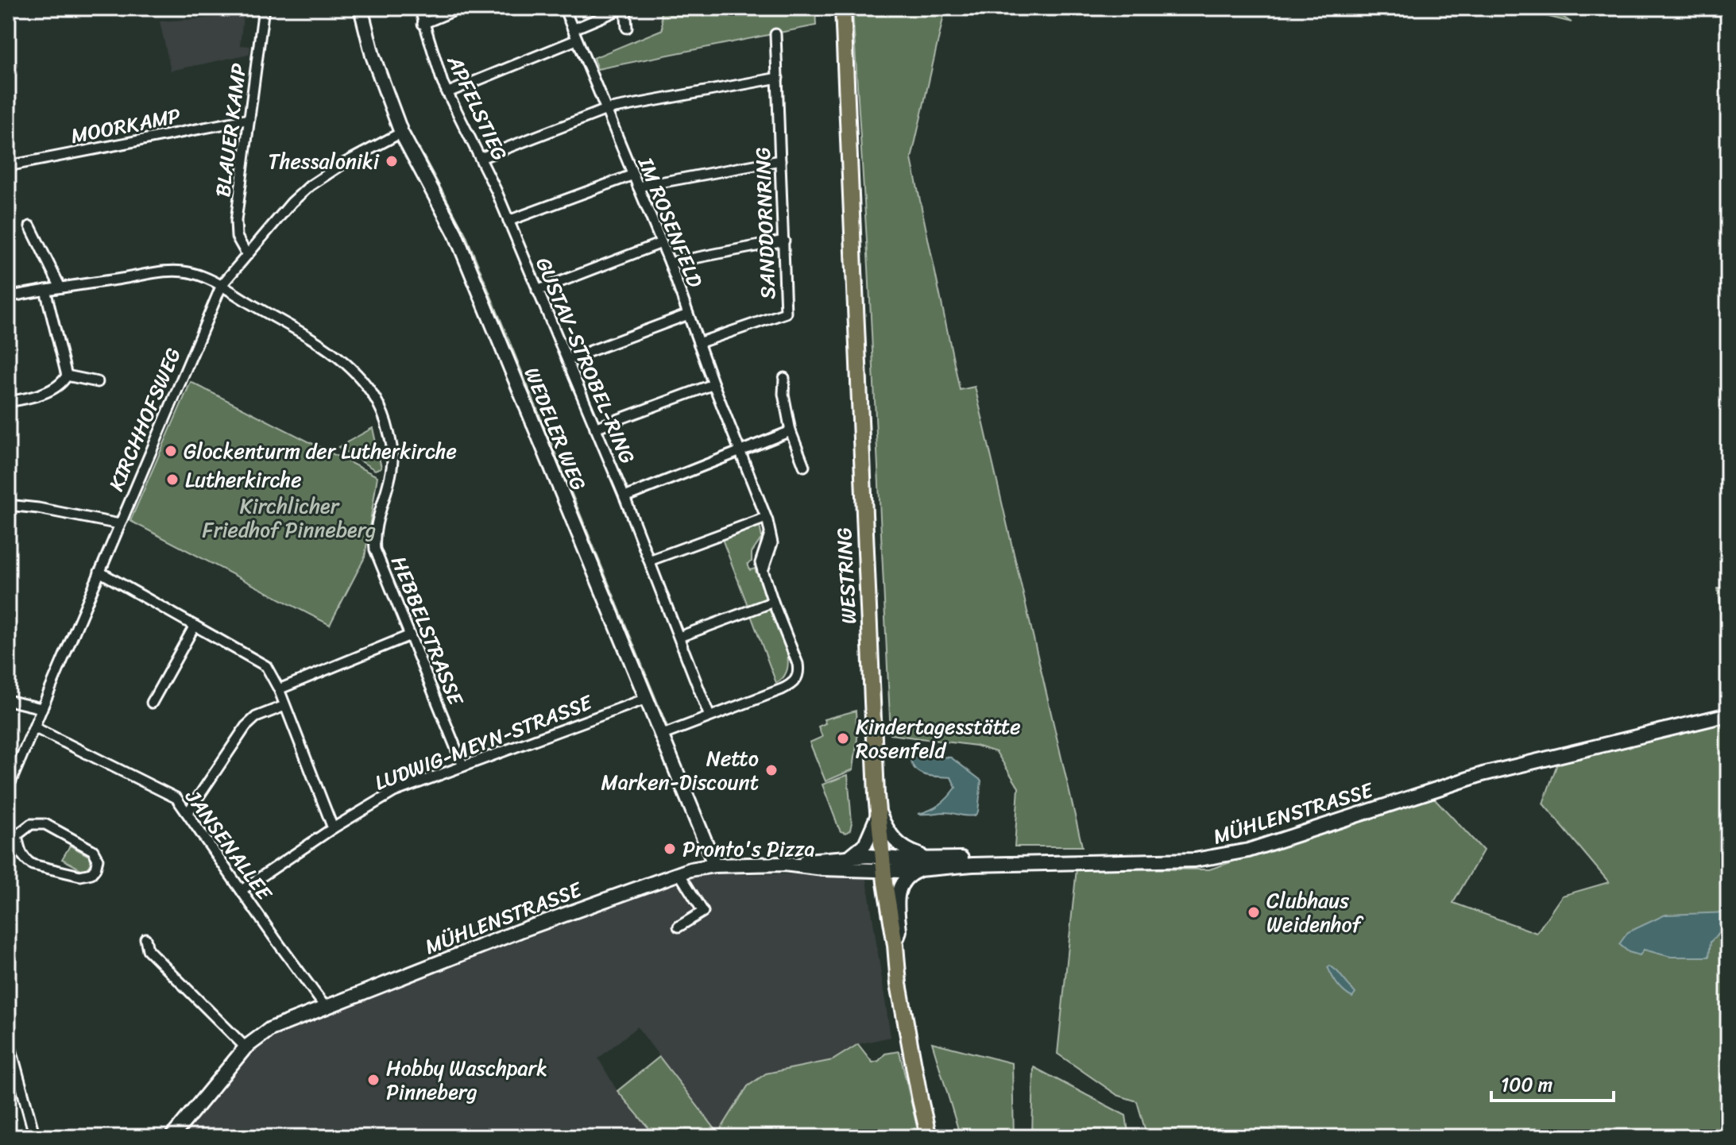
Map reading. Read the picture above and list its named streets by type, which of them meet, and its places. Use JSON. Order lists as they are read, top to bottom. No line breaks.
{"streets":{"main road":["WEDELER WEG","WESTRING","MÜHLENSTRASSE"],"street":["APFELSTIEG","MOORKAMP","BLAUER KAMP","IM ROSENFELD","SANDDORNRING","GUSTAV-STROBEL-RING","KIRCHHOFSWEG","HEBBELSTRASSE","LUDWIG-MEYN-STRASSE","JANSENALLEE"]},"crossings":[["APFELSTIEG","GUSTAV-STROBEL-RING"],["MOORKAMP","BLAUER KAMP"],["BLAUER KAMP","KIRCHHOFSWEG"],["IM ROSENFELD","SANDDORNRING"],["IM ROSENFELD","GUSTAV-STROBEL-RING"],["IM ROSENFELD","WEDELER WEG"],["KIRCHHOFSWEG","WEDELER WEG"],["KIRCHHOFSWEG","HEBBELSTRASSE"],["KIRCHHOFSWEG","JANSENALLEE"],["WEDELER WEG","LUDWIG-MEYN-STRASSE"],["WEDELER WEG","MÜHLENSTRASSE"],["WESTRING","MÜHLENSTRASSE"],["HEBBELSTRASSE","LUDWIG-MEYN-STRASSE"],["LUDWIG-MEYN-STRASSE","JANSENALLEE"],["MÜHLENSTRASSE","JANSENALLEE"]],"parks":["Kirchlicher Friedhof Pinneberg"],"places":["Thessaloniki","Glockenturm der Lutherkirche","Lutherkirche","Kindertagesstätte Rosenfeld","Netto Marken-Discount","Pronto's Pizza","Clubhaus Weidenhof","Hobby Waschpark Pinneberg"],"scale_bar":"100 m"}
